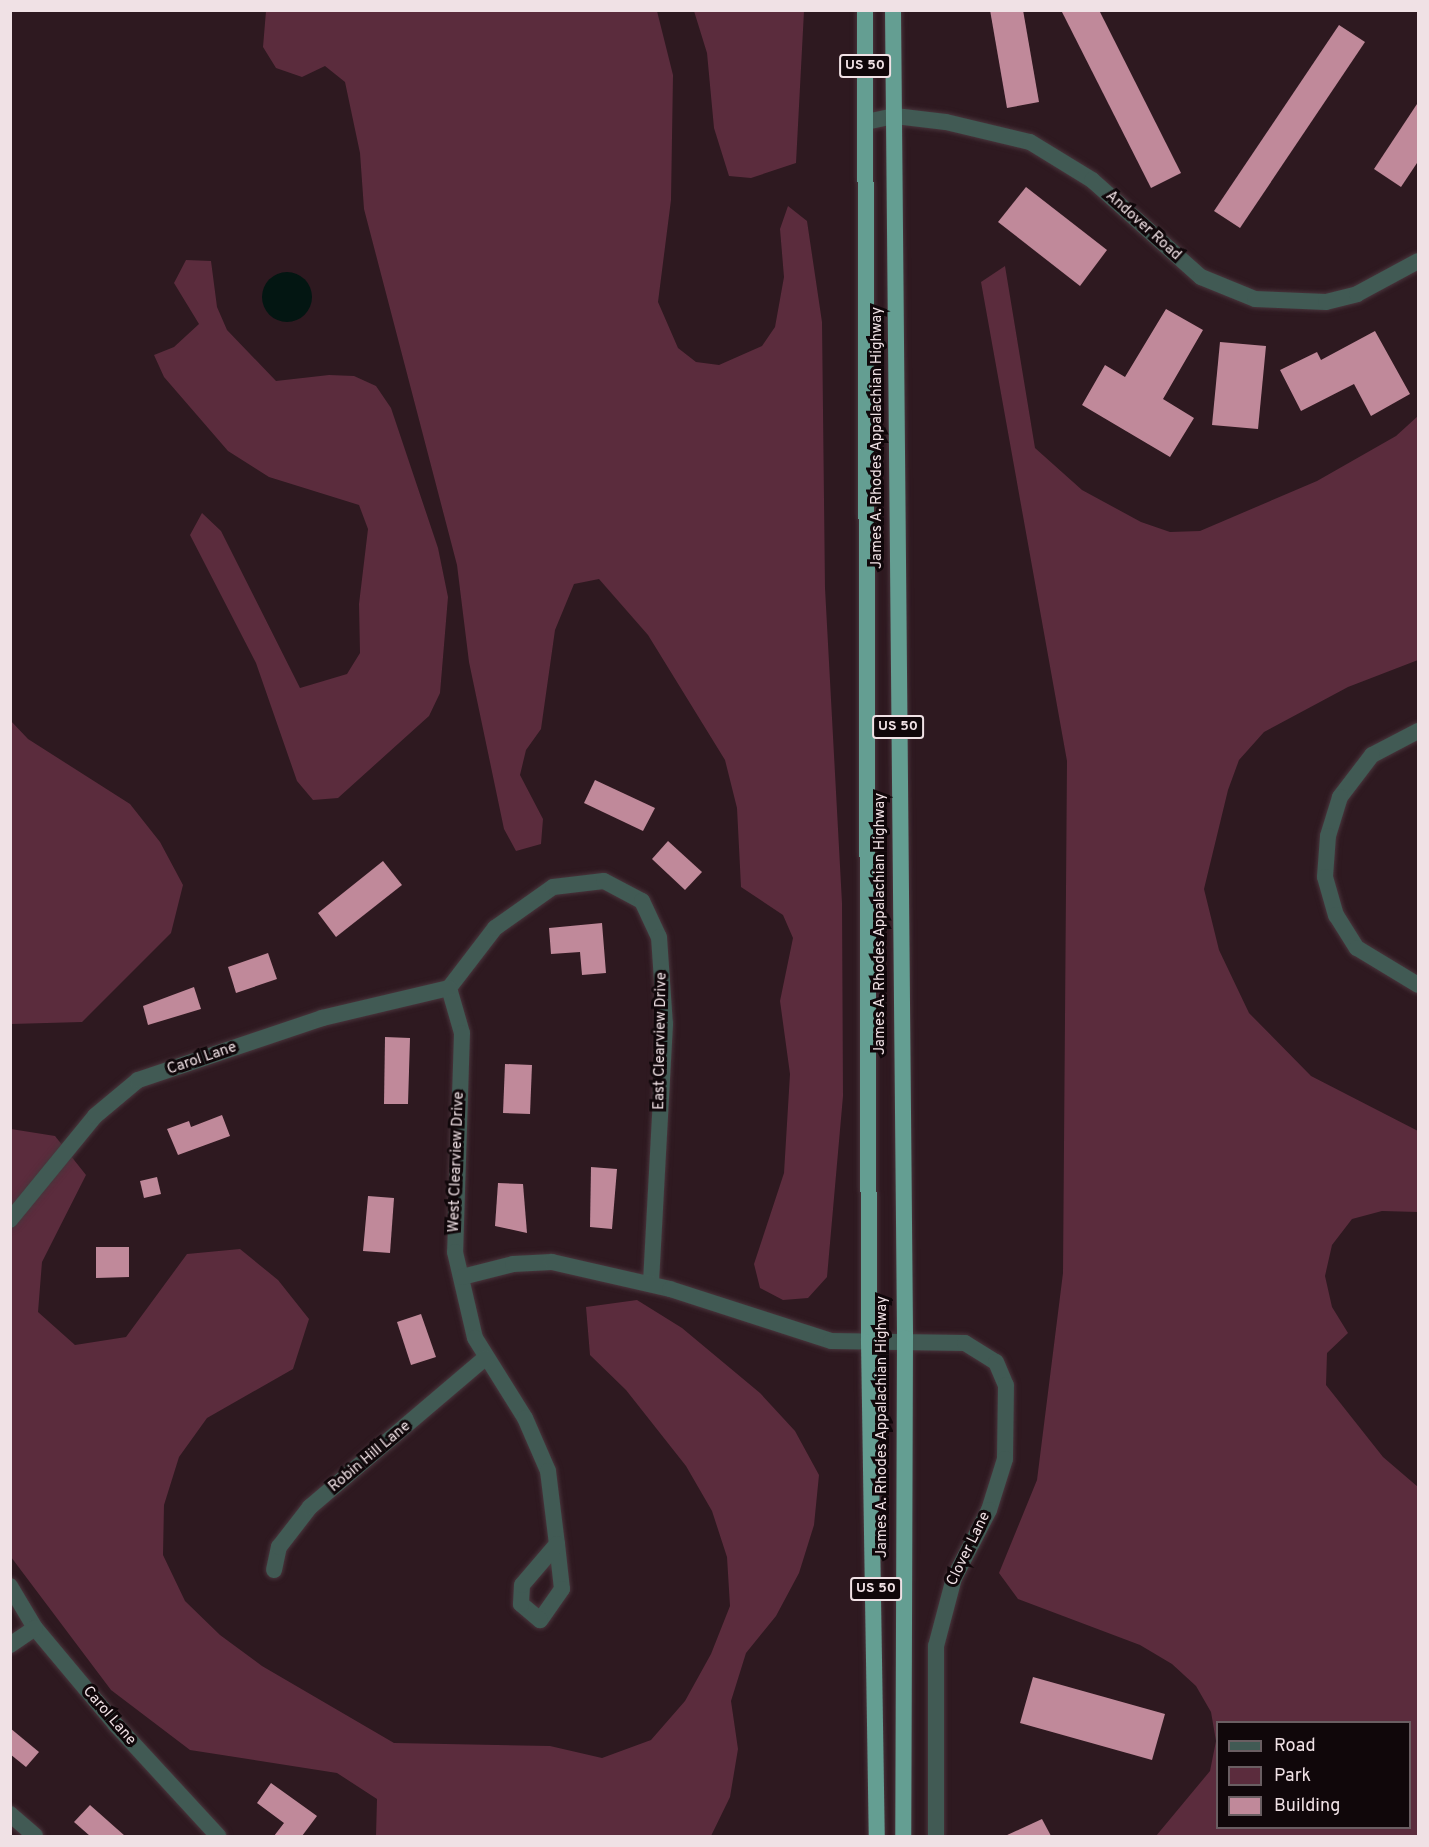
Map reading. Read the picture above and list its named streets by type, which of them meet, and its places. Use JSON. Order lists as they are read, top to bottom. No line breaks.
{"streets":{"highway":["US 50","James A. Rhodes Appalachian Highway"],"street":["Andover Road","East Clearview Drive","Carol Lane","West Clearview Drive","Robin Hill Lane","Clover Lane"]},"crossings":[["Andover Road","James A. Rhodes Appalachian Highway"],["James A. Rhodes Appalachian Highway","Clover Lane"],["East Clearview Drive","Carol Lane"],["East Clearview Drive","West Clearview Drive"],["Carol Lane","West Clearview Drive"],["West Clearview Drive","Robin Hill Lane"]],"legend":["Road","Park","Building"]}
